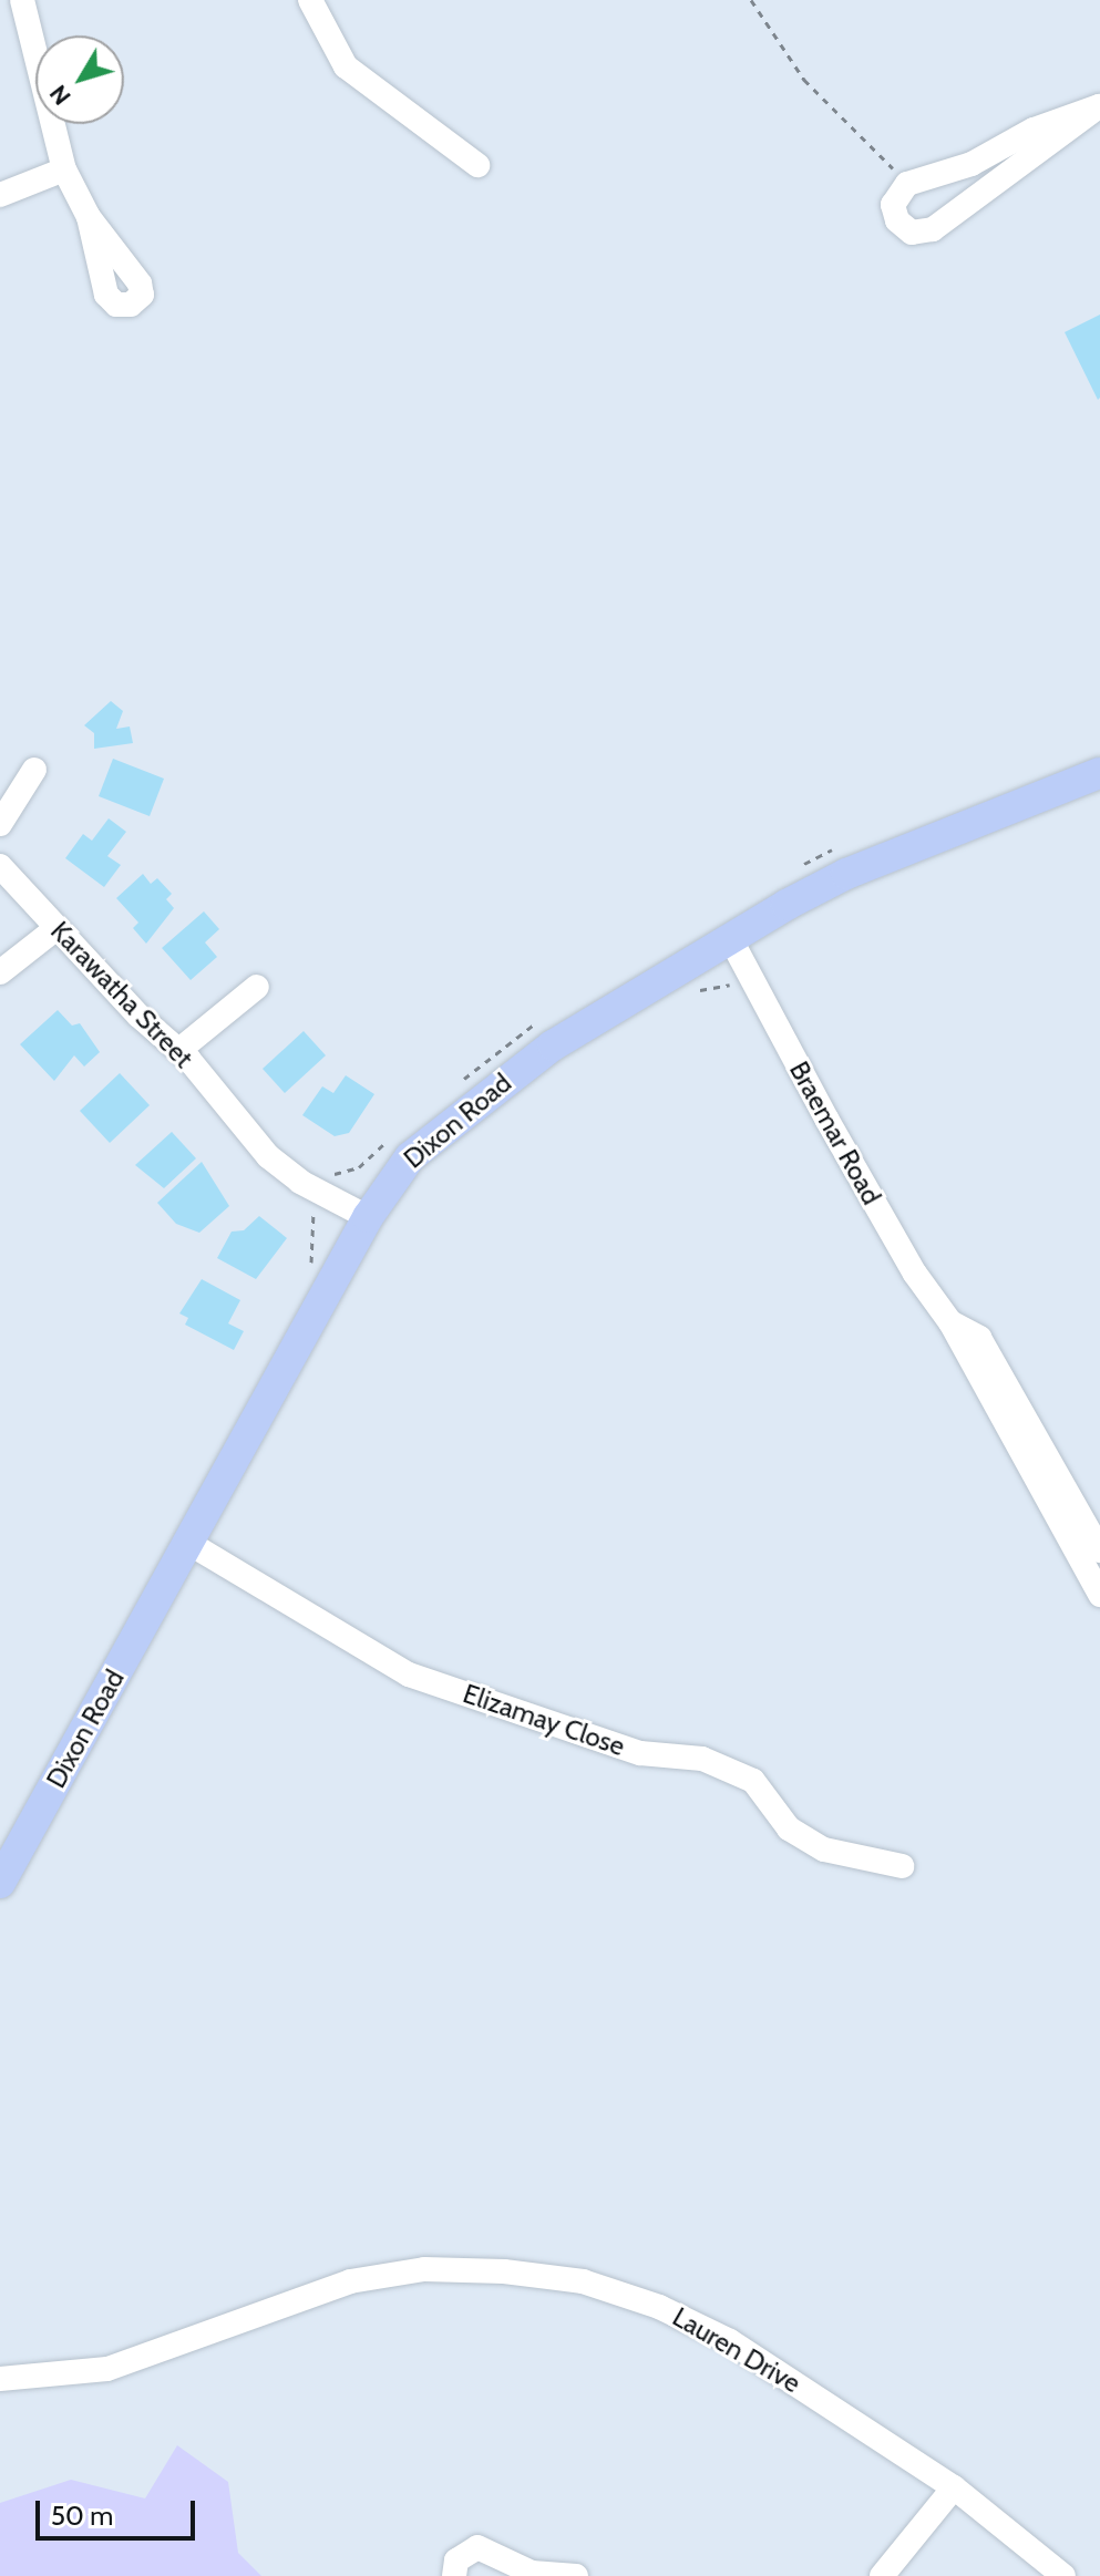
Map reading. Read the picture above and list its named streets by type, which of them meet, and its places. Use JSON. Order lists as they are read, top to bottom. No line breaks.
{"streets":{"main road":["Dixon Road"],"street":["Karawatha Street","Braemar Road","Elizamay Close","Lauren Drive"]},"crossings":[["Karawatha Street","Dixon Road"],["Dixon Road","Braemar Road"],["Dixon Road","Elizamay Close"]],"scale_bar":"50 m","north":"bottom left"}
